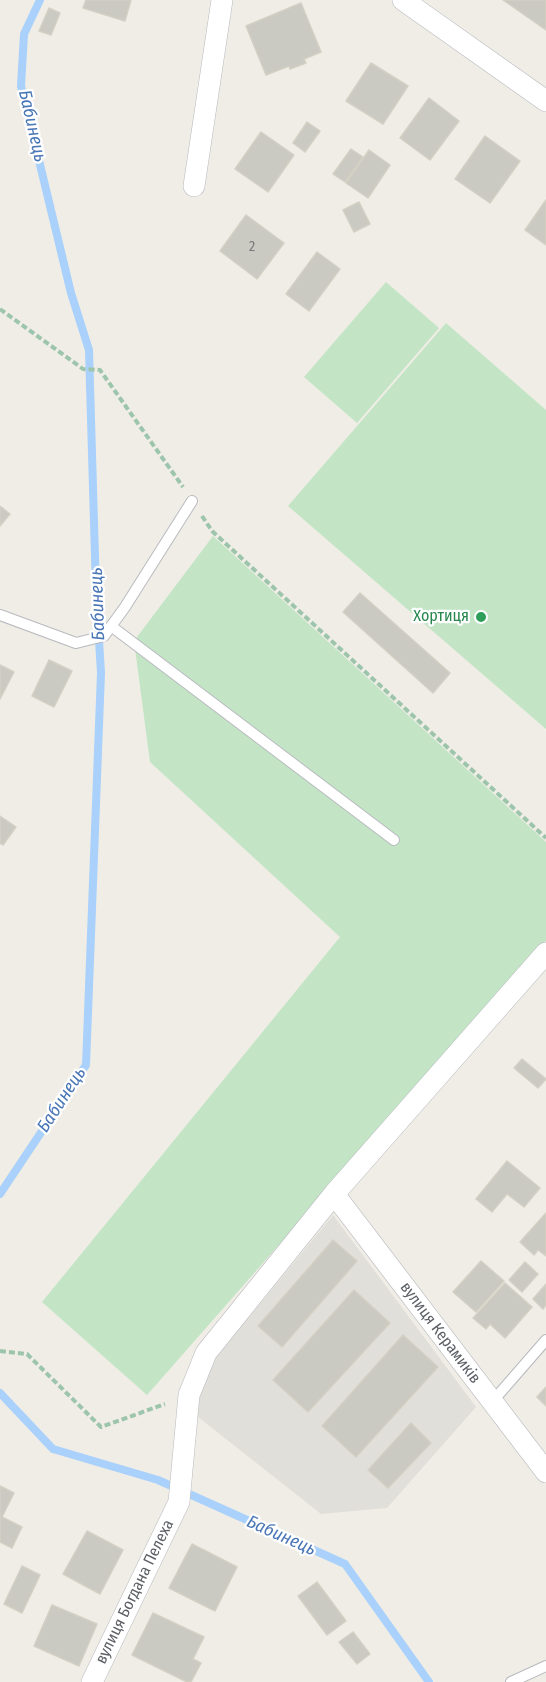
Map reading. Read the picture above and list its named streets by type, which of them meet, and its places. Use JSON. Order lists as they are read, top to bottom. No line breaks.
{"streets":{"street":["вулиця Керамиків","вулиця Богдана Пелеха"]},"water":["Бабинець"],"places":["Хортиця"],"house_numbers":["2"]}
